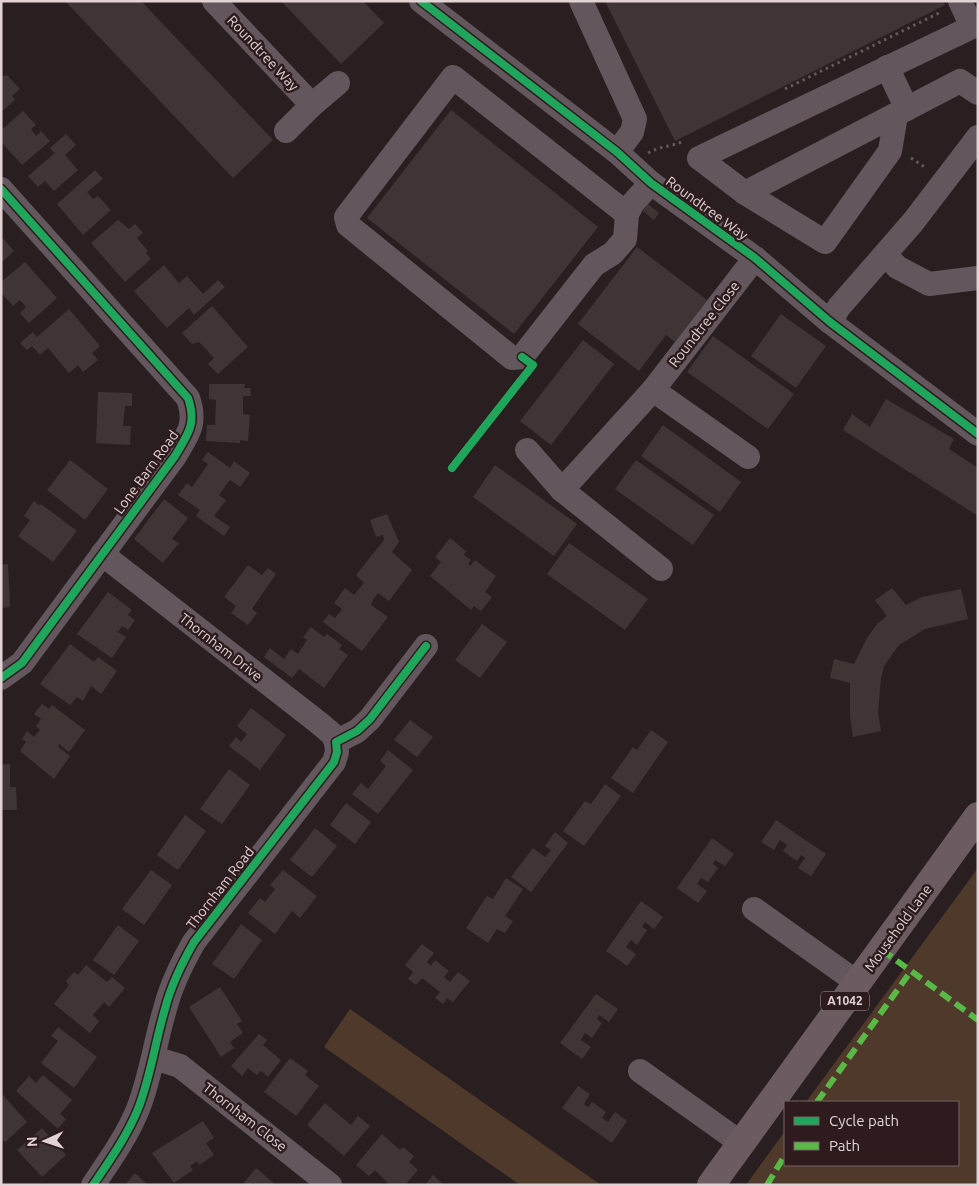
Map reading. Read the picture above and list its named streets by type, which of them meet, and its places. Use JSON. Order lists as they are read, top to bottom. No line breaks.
{"streets":{"highway":["Mousehold Lane","A1042"],"street":["Roundtree Way","Roundtree Close","Lone Barn Road","Thornham Drive","Thornham Road","Thornham Close"]},"crossings":[["Roundtree Way","Roundtree Close"],["Lone Barn Road","Thornham Drive"],["Thornham Drive","Thornham Road"],["Thornham Road","Thornham Close"]],"legend":["Cycle path","Path"],"north":"left"}
